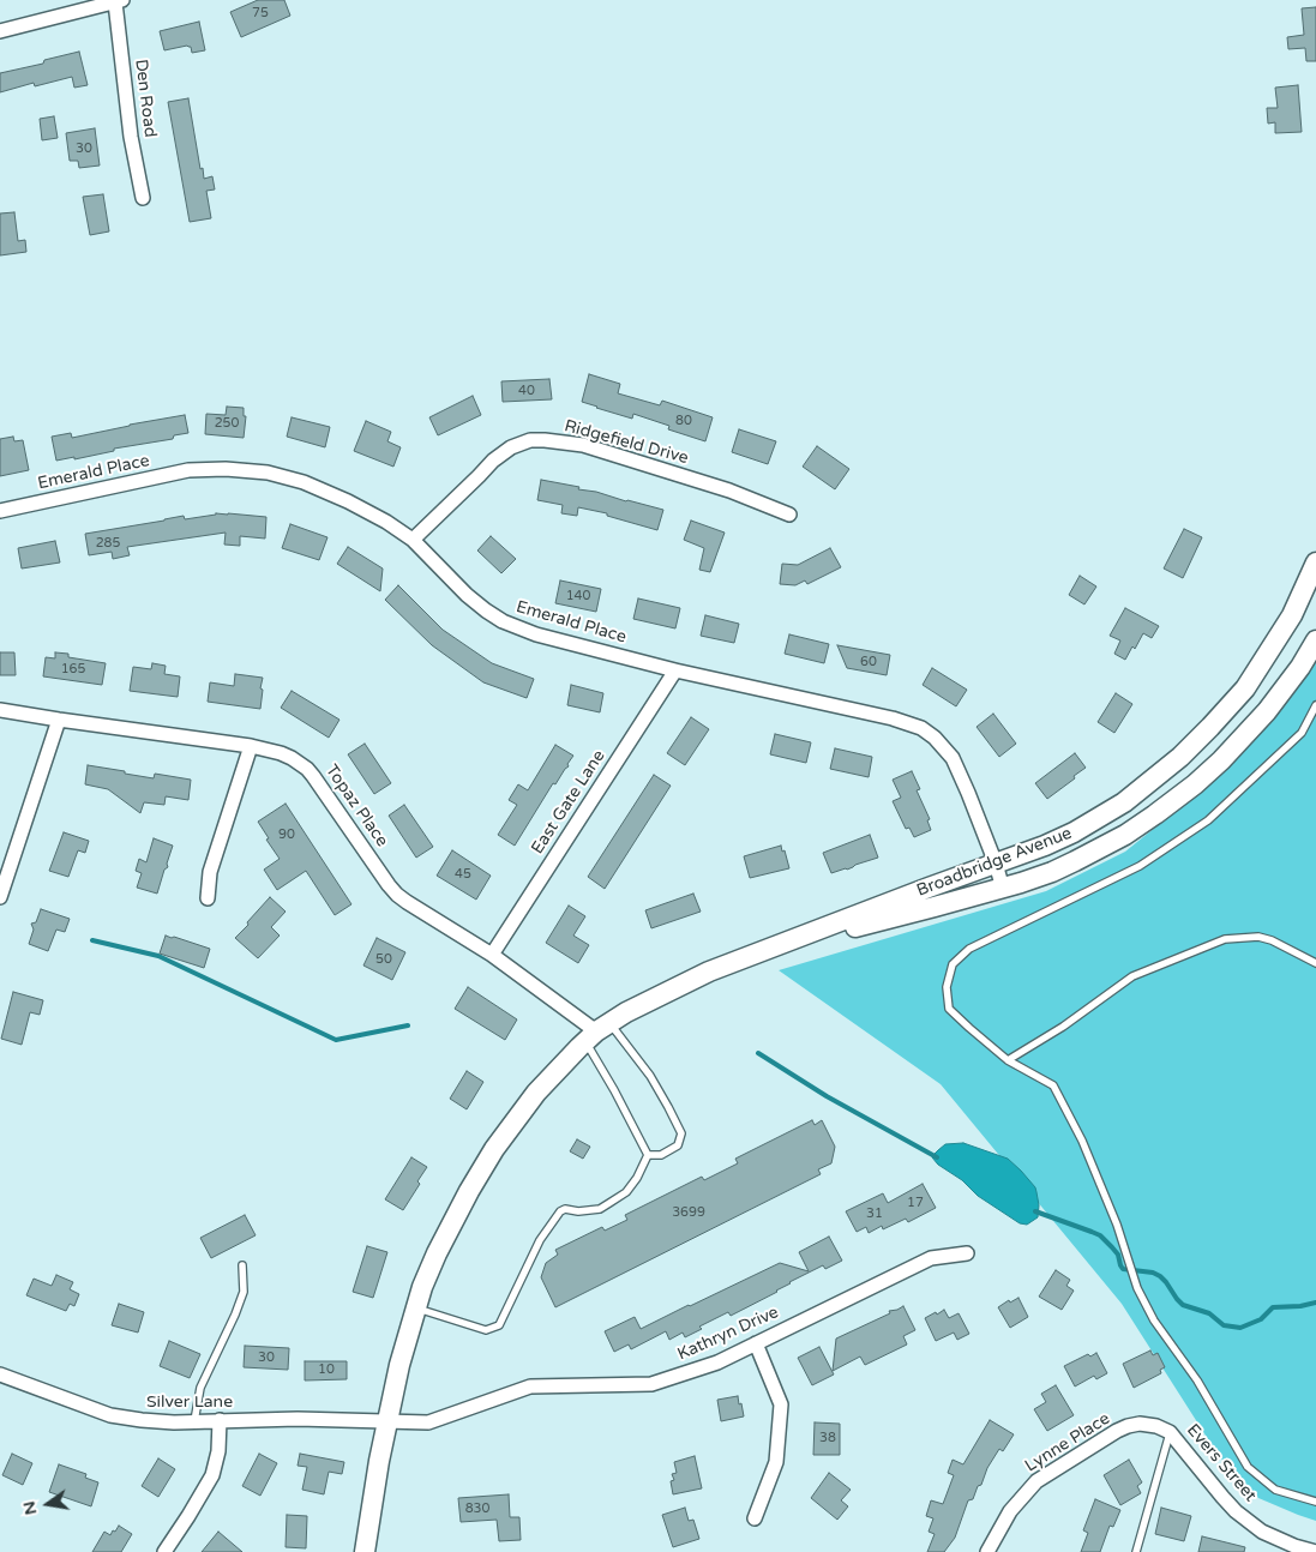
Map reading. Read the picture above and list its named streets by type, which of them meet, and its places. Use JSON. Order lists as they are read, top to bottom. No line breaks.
{"streets":{"main road":["Broadbridge Avenue"],"street":["Den Road","Ridgefield Drive","Emerald Place","East Gate Lane","Topaz Place","Kathryn Drive","Silver Lane","Lynne Place","Evers Street"]},"crossings":[["Ridgefield Drive","Emerald Place"],["Emerald Place","East Gate Lane"],["Emerald Place","Broadbridge Avenue"],["East Gate Lane","Topaz Place"],["Topaz Place","Broadbridge Avenue"],["Broadbridge Avenue","Kathryn Drive"],["Broadbridge Avenue","Silver Lane"],["Kathryn Drive","Silver Lane"],["Lynne Place","Evers Street"]],"house_numbers":["75","30","40","80","250","285","140","60","165","90","45","50","17","3699","31","30","10","38","830"],"north":"left"}
